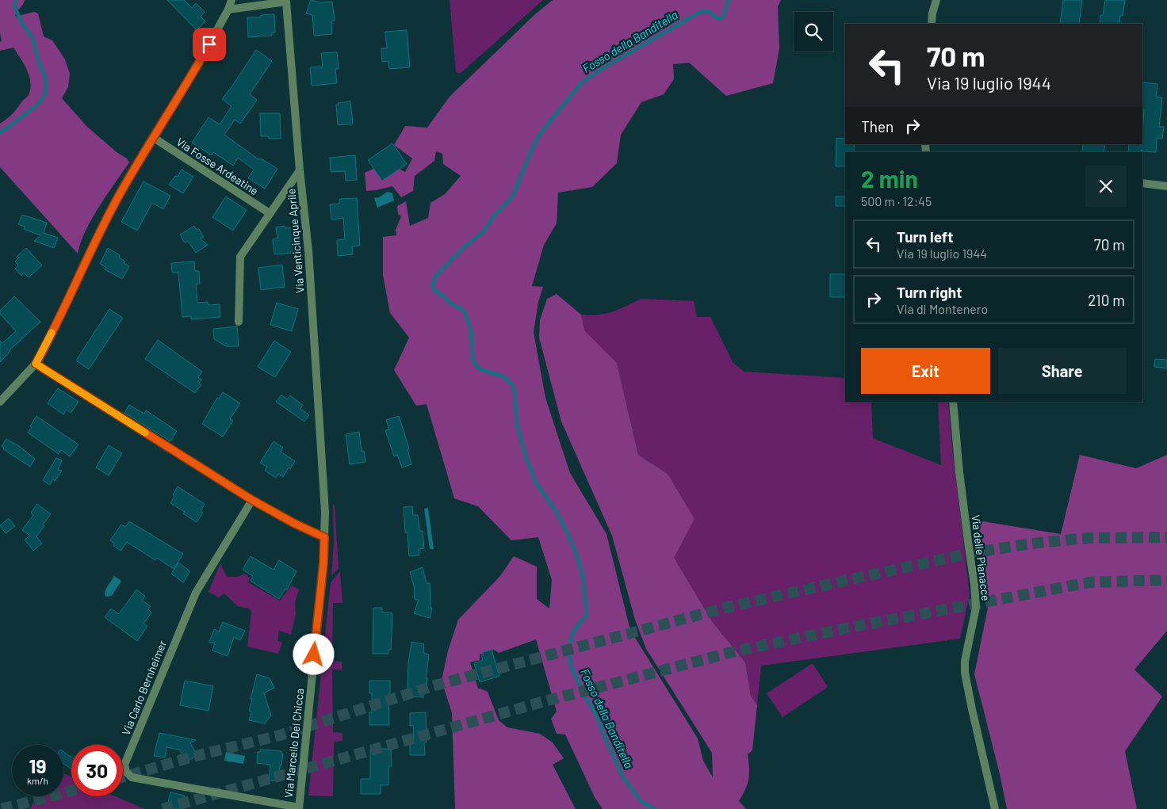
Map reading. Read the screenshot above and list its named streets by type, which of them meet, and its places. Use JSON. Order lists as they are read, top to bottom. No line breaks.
{"streets":{"street":["Via Fosse Ardeatine","Via Venticinque Aprile","Via delle Pianacce","Via Carlo Bernheimer","Via Marcello Del Chicca"]},"crossings":[["Via Venticinque Aprile","Via Marcello Del Chicca"],["Via Carlo Bernheimer","Via Marcello Del Chicca"]],"water":["Fosso della Banditella"],"page":{"turn":["70 m","Via 19 luglio 1944"],"then":"Then","heading":["2 min","500 m · 12:45"],"list":[{"name":"Turn left","note":"Via 19 luglio 1944","value":"70 m"},{"name":"Turn right","note":"Via di Montenero","value":"210 m"}],"buttons":["Exit","Share"],"speed":"19 km/h","limit":"30"}}
